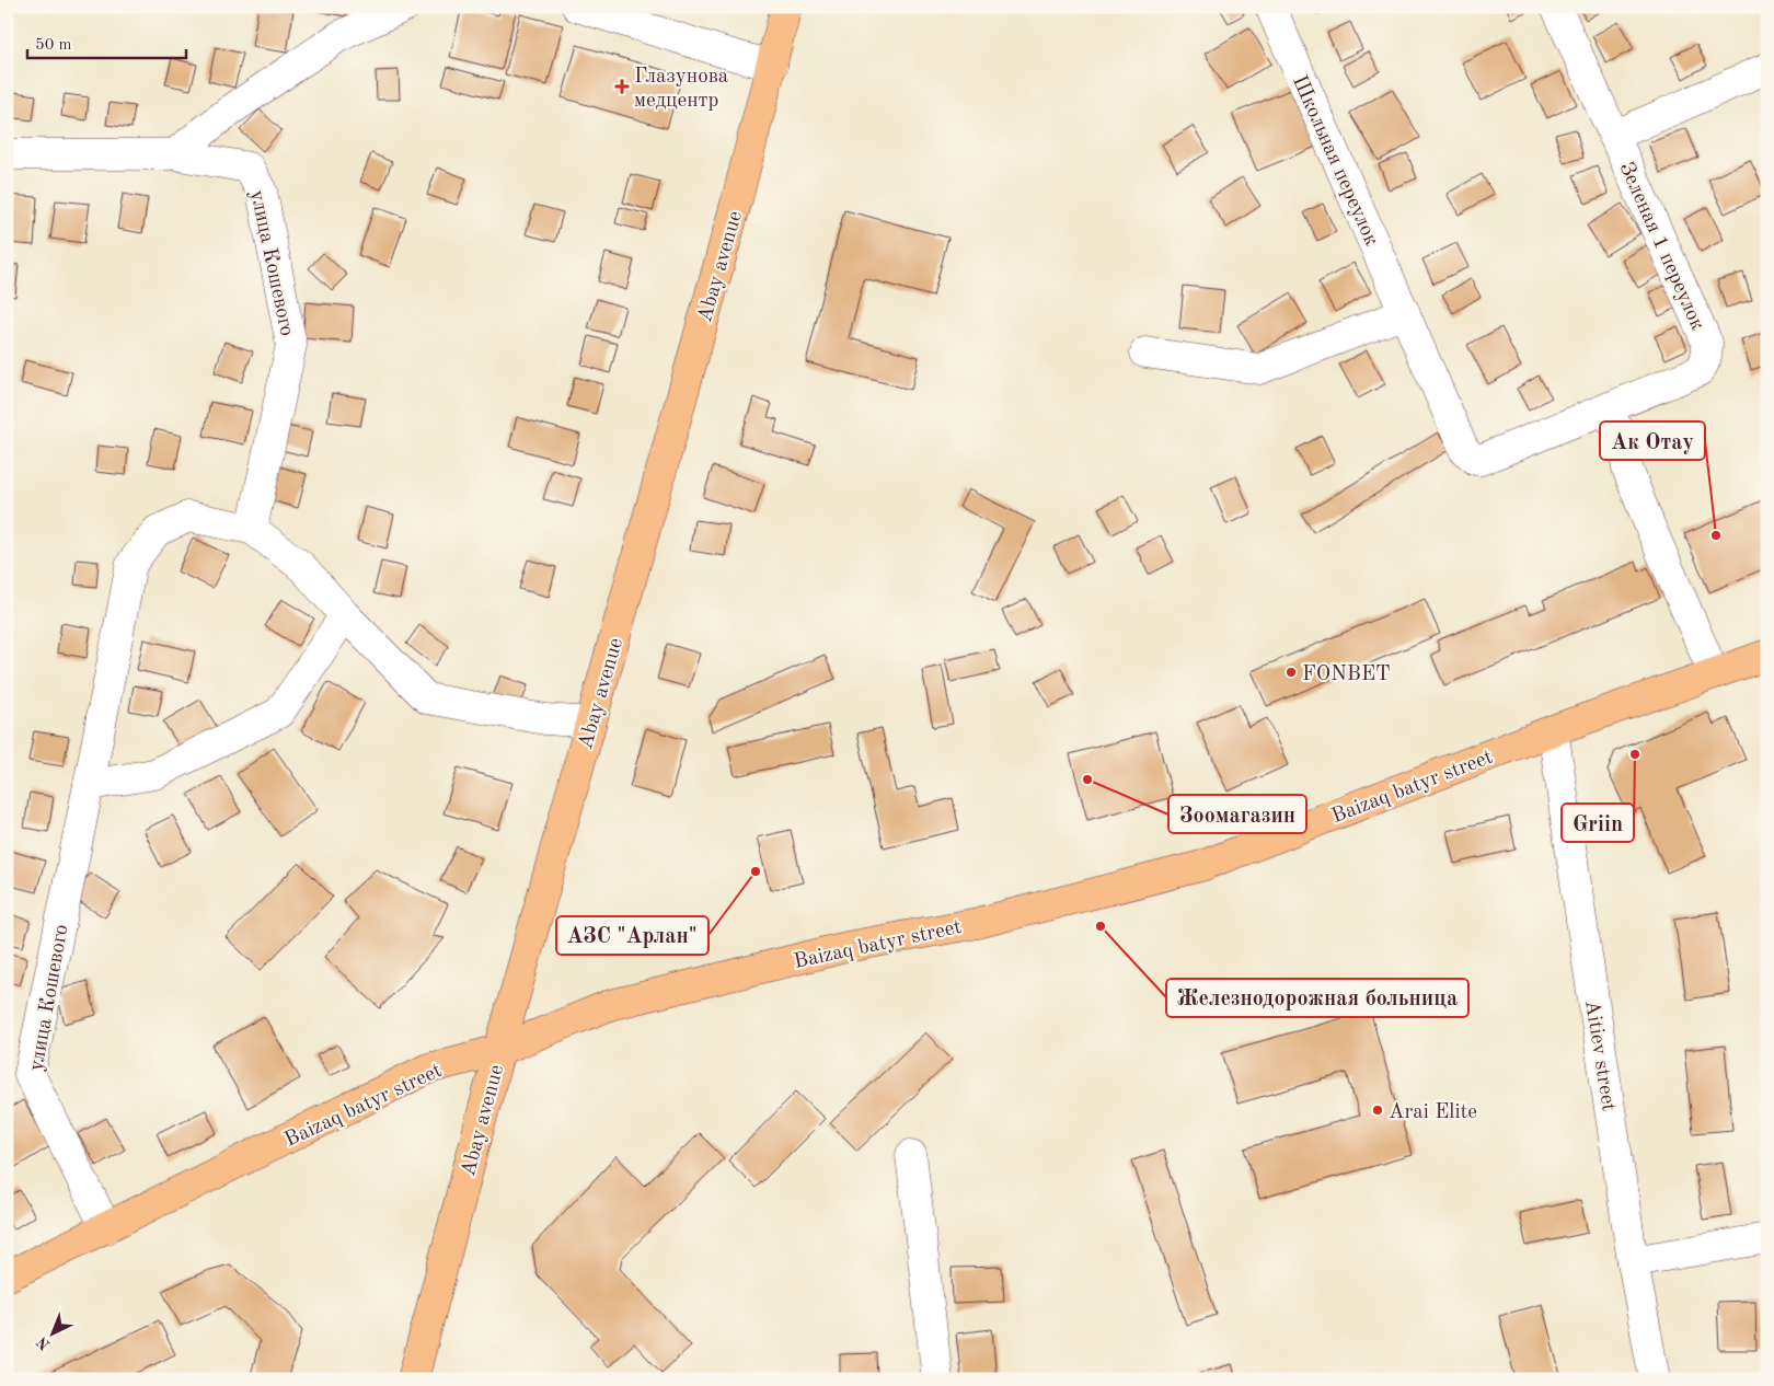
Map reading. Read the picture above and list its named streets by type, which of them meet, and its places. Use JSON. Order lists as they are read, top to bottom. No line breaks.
{"streets":{"main road":["Abay avenue","Baizaq batyr street"],"street":["Школьная переулок","Зеленая 1 переулок","улица Кошевого","Aitiev street"]},"crossings":[["Школьная переулок","Зеленая 1 переулок"],["улица Кошевого","Abay avenue"],["улица Кошевого","Baizaq batyr street"],["Abay avenue","Baizaq batyr street"],["Baizaq batyr street","Aitiev street"]],"places":{"health":["Глазунова медцентр"],"other":["Ак Отау","FONBET","Griin","Зоомагазин","АЗС \"Арлан\"","Железнодорожная больница","Arai Elite"]},"scale_bar":"50 m","north":"bottom left"}
